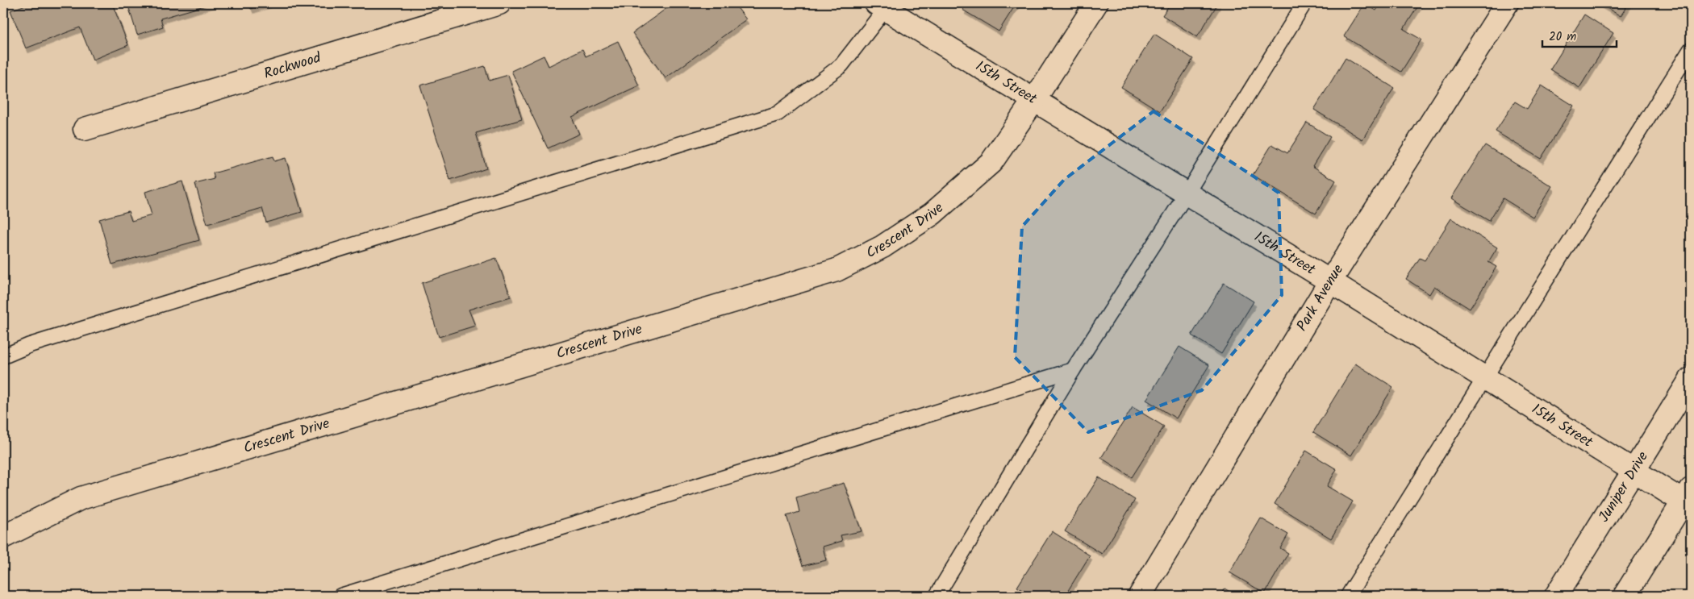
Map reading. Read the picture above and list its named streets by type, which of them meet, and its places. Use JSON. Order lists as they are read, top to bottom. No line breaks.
{"streets":{"street":["Rockwood","15th Street","Crescent Drive","Park Avenue","Juniper Drive"]},"crossings":[["15th Street","Crescent Drive"],["15th Street","Park Avenue"],["15th Street","Juniper Drive"]],"scale_bar":"20 m"}
